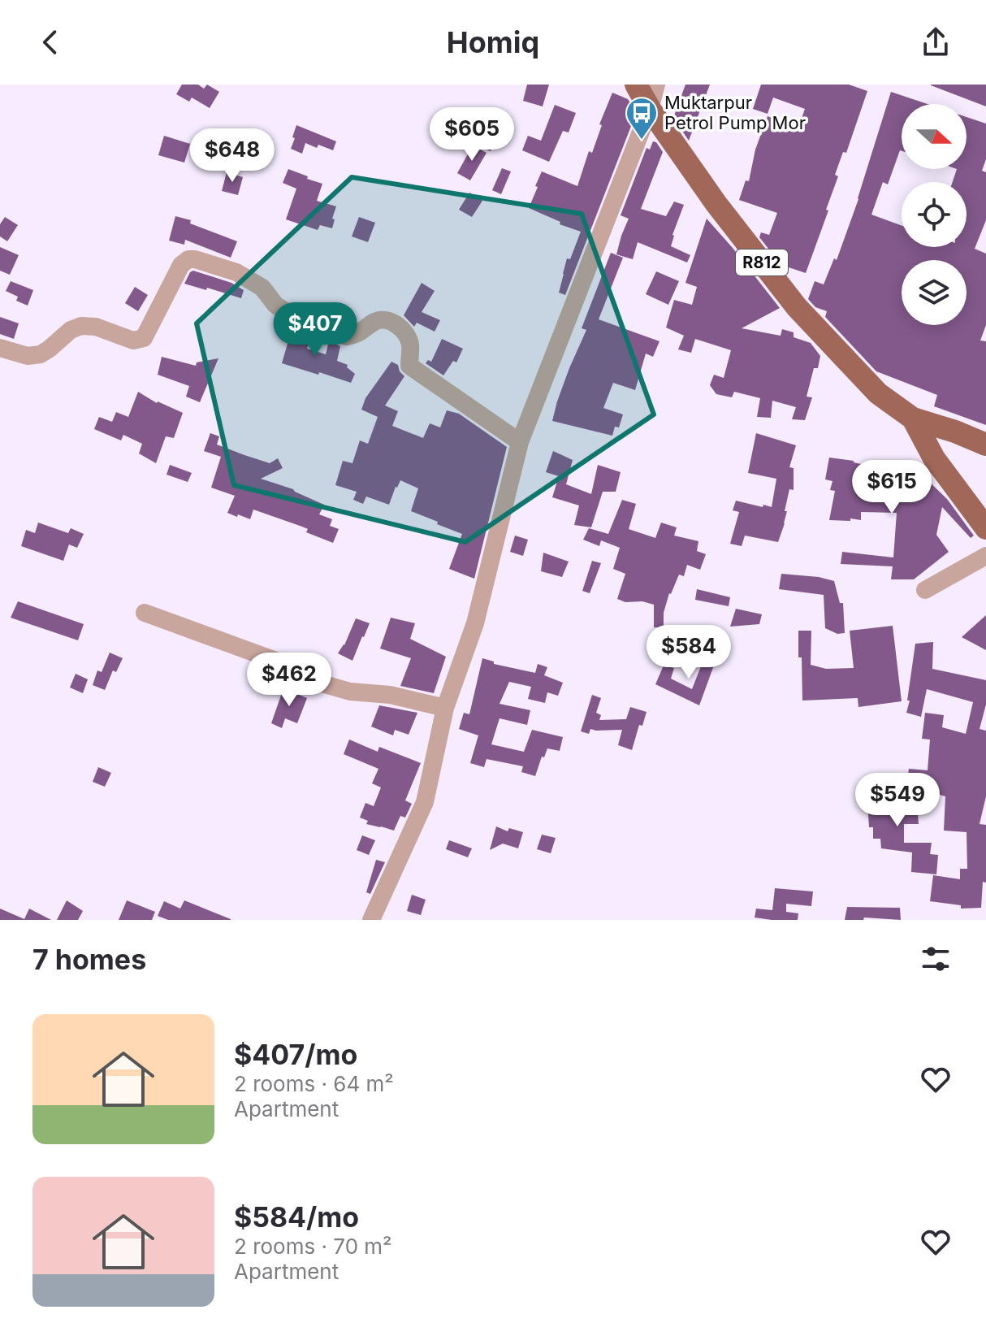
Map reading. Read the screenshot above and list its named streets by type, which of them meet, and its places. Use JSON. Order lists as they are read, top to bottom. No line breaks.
{"streets":{"main road":["R812"]},"places":{"bus stop":["Muktarpur Petrol Pump Mor"]},"north":"right","page":{"header":"Homiq","price":["$605","$648","$407","$615","$584","$462","$549"],"heading":"7 homes","list":[{"name":"$407/mo","note":"2 rooms · 64 m² · Apartment"},{"name":"$584/mo","note":"2 rooms · 70 m² · Apartment"}]}}
